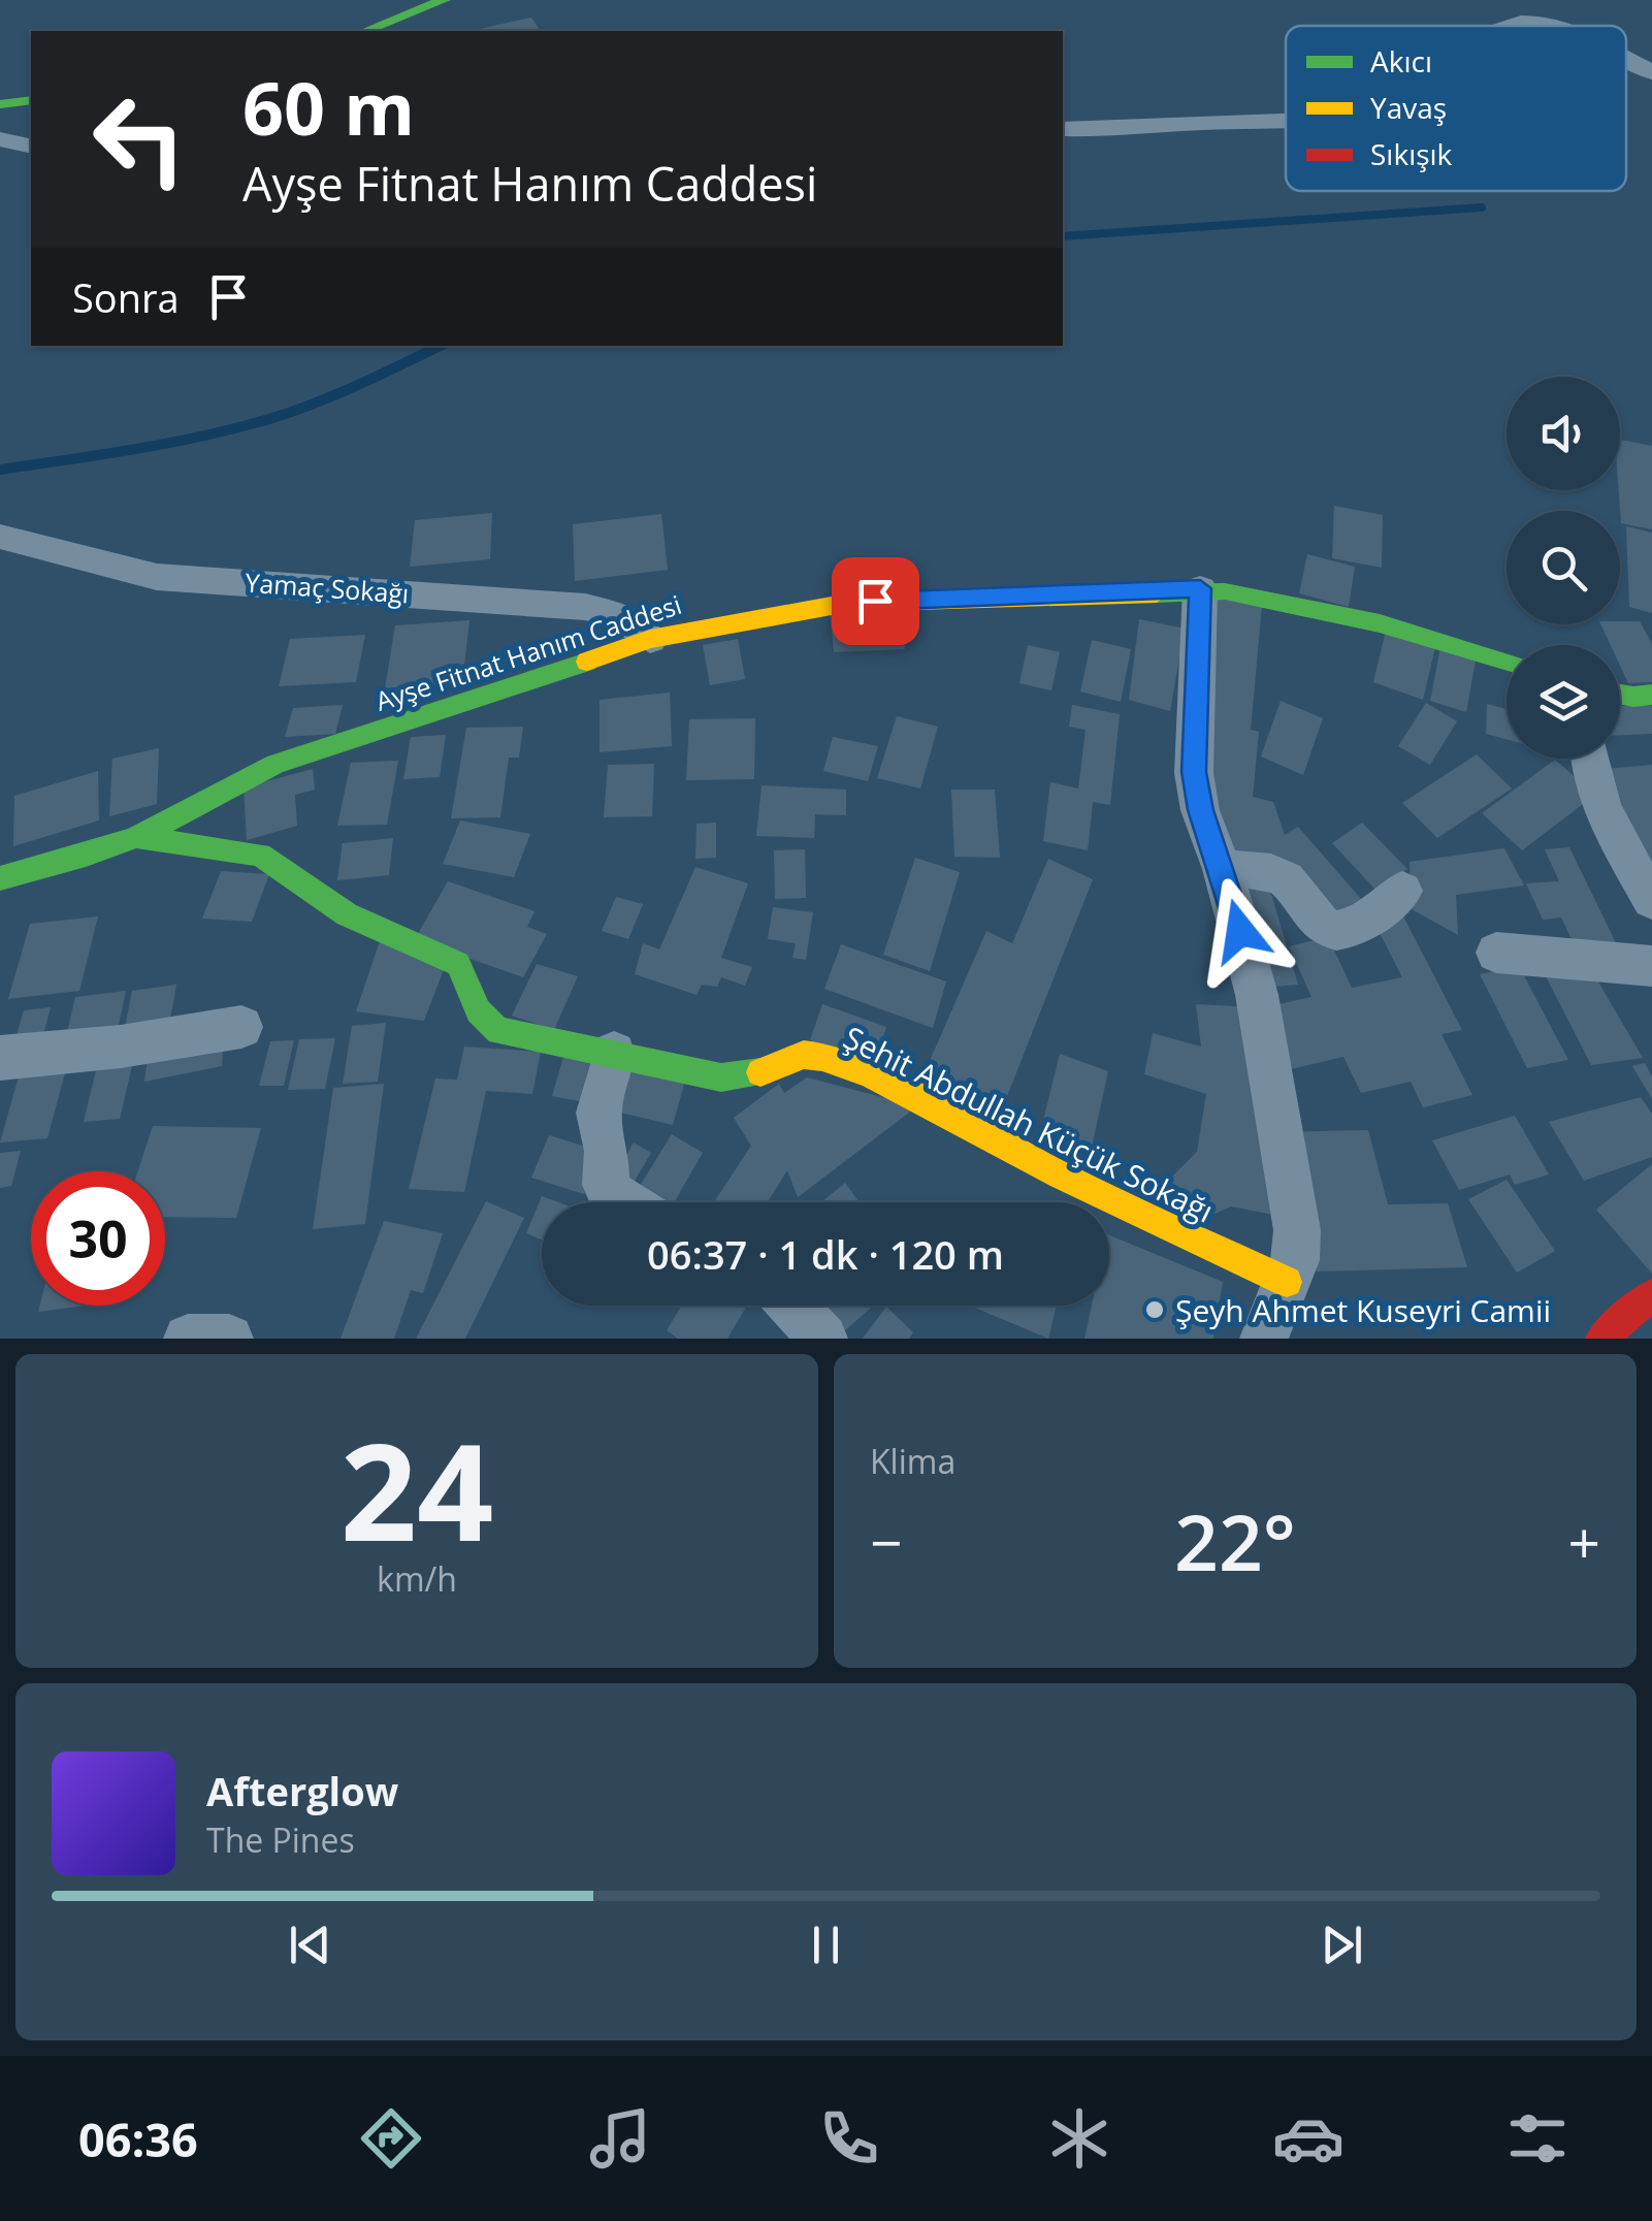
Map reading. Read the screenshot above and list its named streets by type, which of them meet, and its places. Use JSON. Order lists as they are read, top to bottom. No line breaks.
{"streets":{"street":["Yamaç Sokağı","Ayşe Fitnat Hanım Caddesi","Şehit Abdullah Küçük Sokağı"]},"crossings":[["Yamaç Sokağı","Ayşe Fitnat Hanım Caddesi"],["Ayşe Fitnat Hanım Caddesi","Şehit Abdullah Küçük Sokağı"]],"places":["Şeyh Ahmet Kuseyri Camii"],"legend":["Akıcı","Yavaş","Sıkışık"],"page":{"turn":["60 m","Ayşe Fitnat Hanım Caddesi"],"then":"Sonra","limit":"30","trip":"06:37 · 1 dk · 120 m","tile":[["24","km/h"],"Klima"],"heat":["−","22°","+"],"song":["Afterglow","The Pines"],"tabs":"06:36"}}
